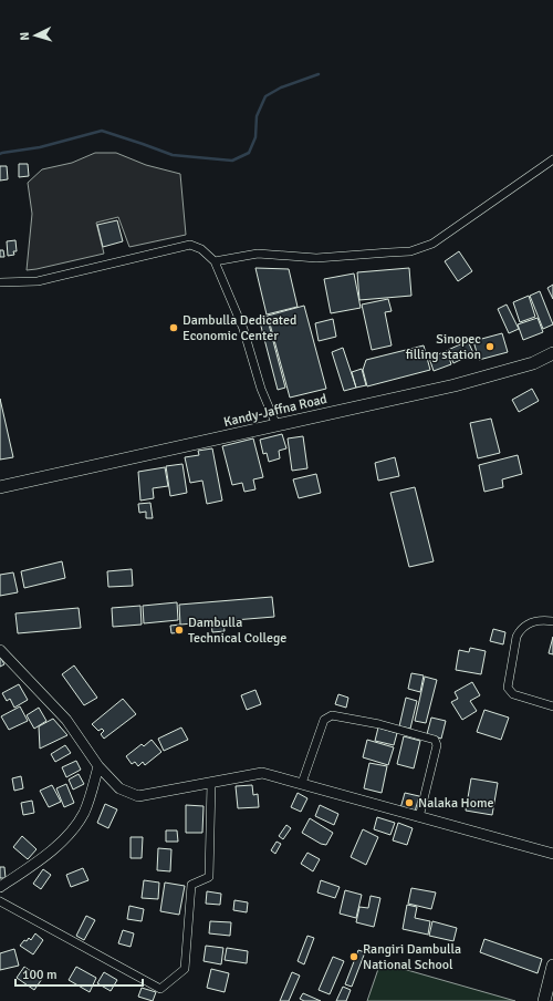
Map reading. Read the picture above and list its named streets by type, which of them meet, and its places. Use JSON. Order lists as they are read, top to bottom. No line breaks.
{"streets":{"main road":["Kandy-Jaffna Road"]},"places":["Dambulla Dedicated Economic Center","Sinopec filling station","Dambulla Technical College","Nalaka Home","Rangiri Dambulla National School"],"scale_bar":"100 m","north":"left"}
